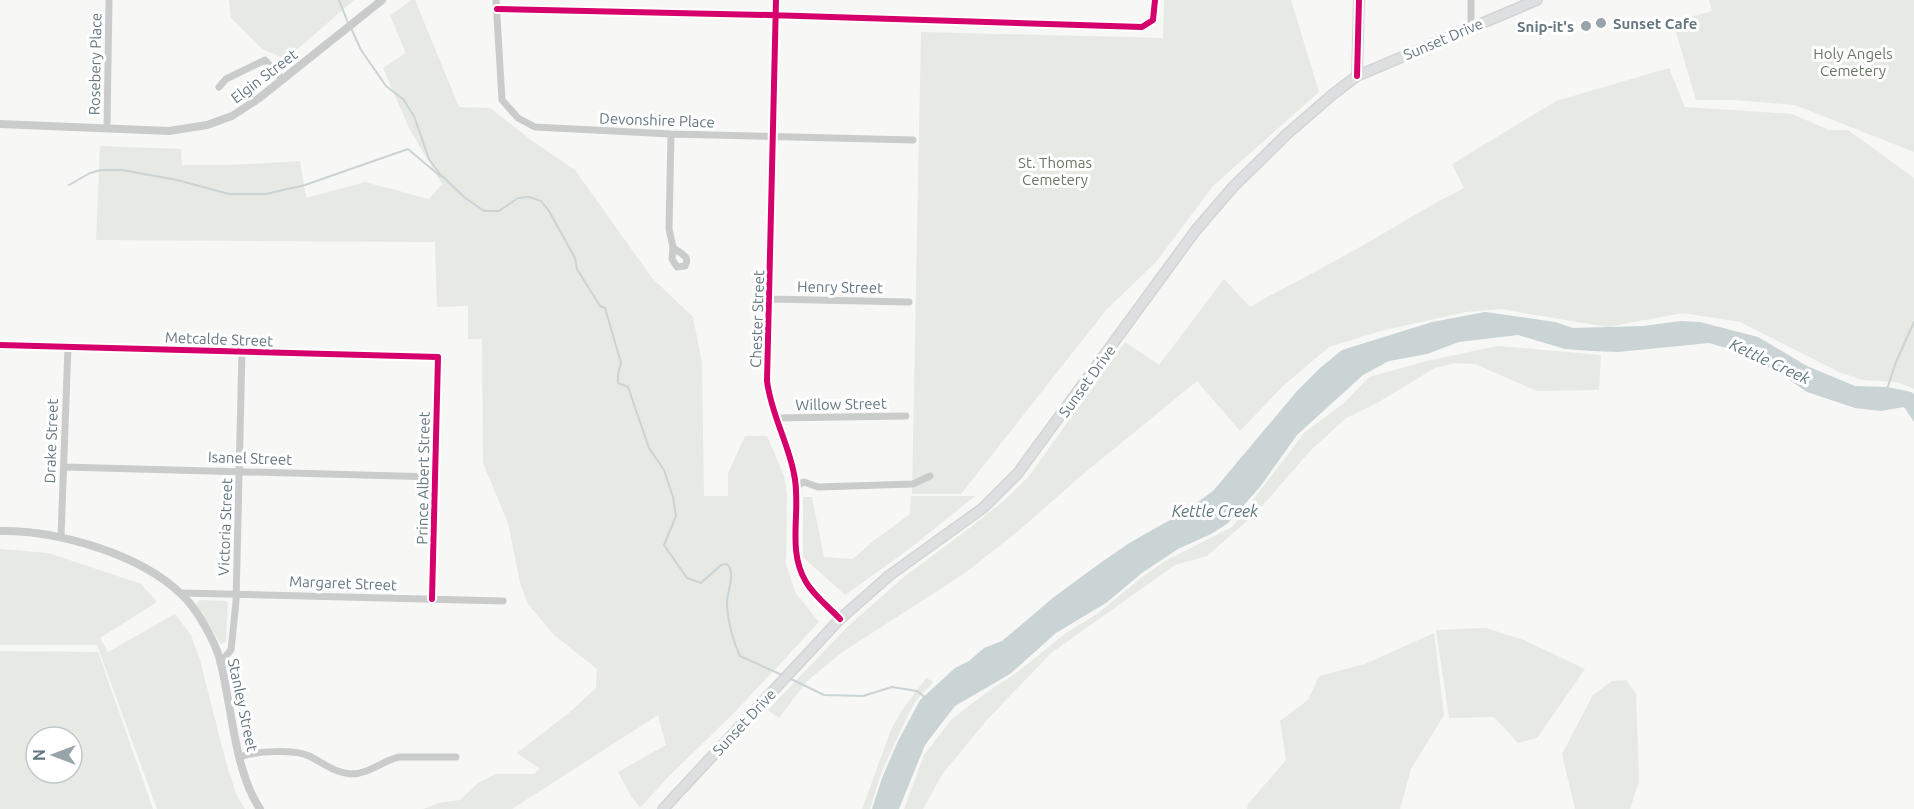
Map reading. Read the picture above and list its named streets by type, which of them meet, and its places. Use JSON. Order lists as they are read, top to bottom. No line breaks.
{"streets":{"main road":["Sunset Drive"],"street":["Rosebery Place","Elgin Street","Devonshire Place","Henry Street","Chester Street","Metcalde Street","Willow Street","Drake Street","Isanel Street","Prince Albert Street","Victoria Street","Margaret Street","Stanley Street"]},"crossings":[["Sunset Drive","Chester Street"],["Rosebery Place","Elgin Street"],["Devonshire Place","Chester Street"],["Henry Street","Chester Street"],["Chester Street","Willow Street"],["Metcalde Street","Drake Street"],["Metcalde Street","Prince Albert Street"],["Metcalde Street","Victoria Street"],["Drake Street","Isanel Street"],["Drake Street","Stanley Street"],["Isanel Street","Prince Albert Street"],["Isanel Street","Victoria Street"],["Prince Albert Street","Margaret Street"],["Victoria Street","Margaret Street"],["Victoria Street","Stanley Street"],["Margaret Street","Stanley Street"]],"water":["Kettle Creek"],"parks":["Holy Angels Cemetery","St. Thomas Cemetery"],"places":["Sunset Cafe","Snip-it's"],"north":"left"}
